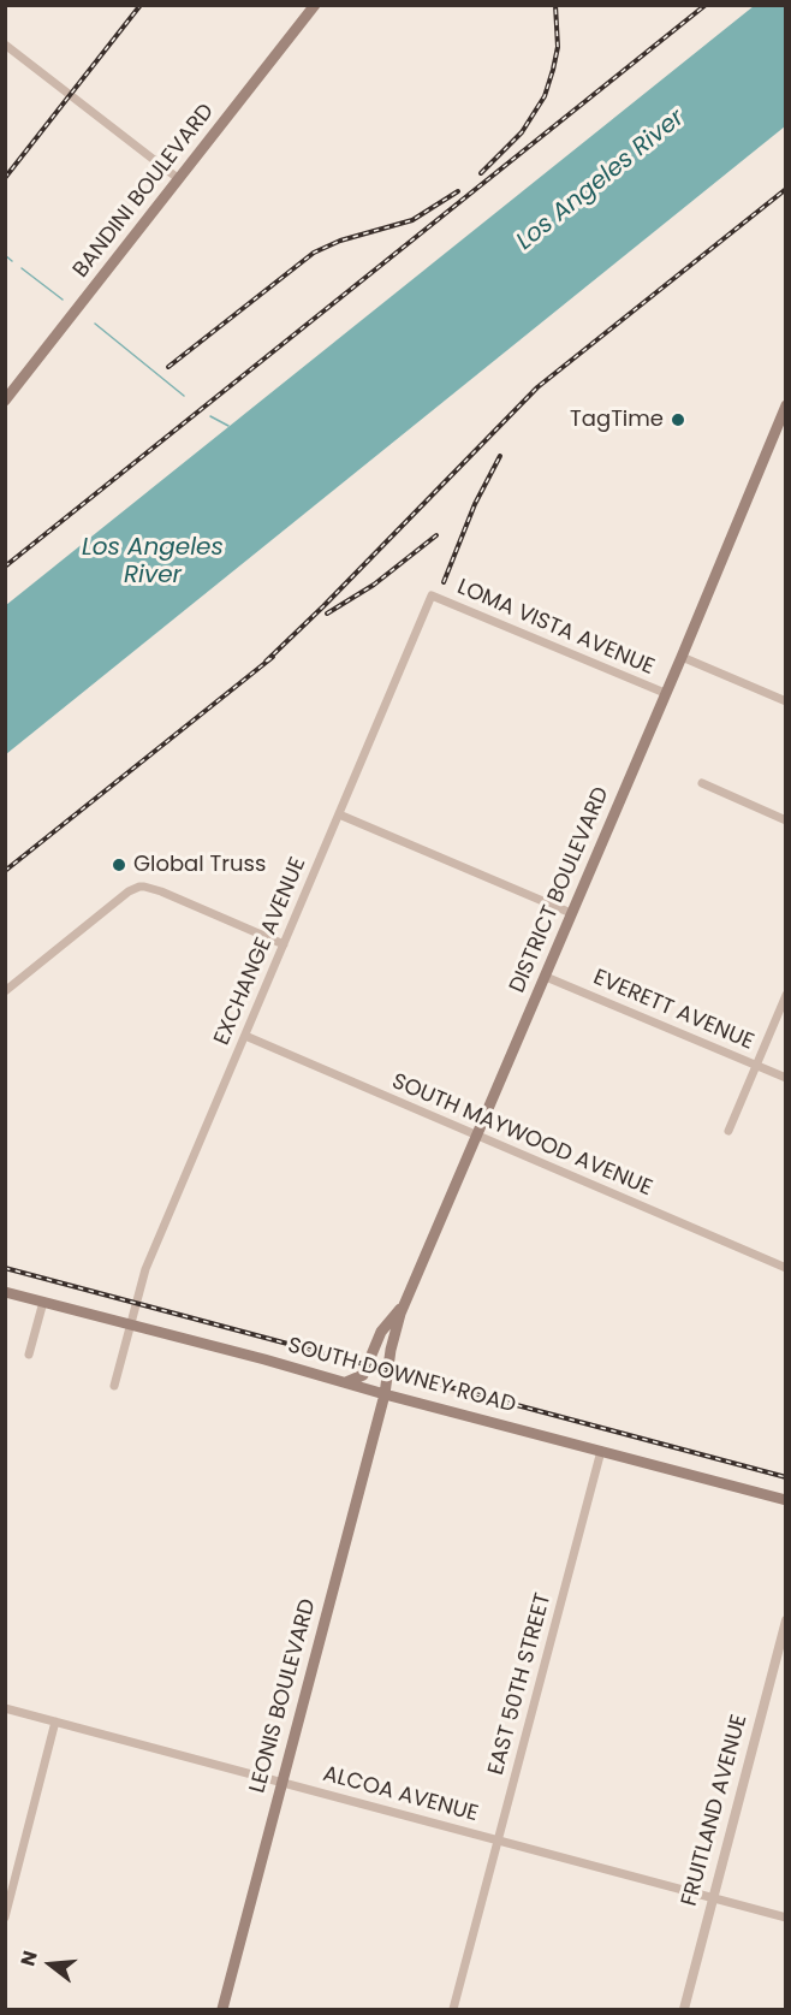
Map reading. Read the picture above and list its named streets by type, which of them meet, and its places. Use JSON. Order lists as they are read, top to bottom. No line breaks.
{"streets":{"main road":["BANDINI BOULEVARD","DISTRICT BOULEVARD","SOUTH DOWNEY ROAD","LEONIS BOULEVARD"],"street":["LOMA VISTA AVENUE","EXCHANGE AVENUE","EVERETT AVENUE","SOUTH MAYWOOD AVENUE","EAST 50TH STREET","ALCOA AVENUE","FRUITLAND AVENUE"]},"crossings":[["LOMA VISTA AVENUE","DISTRICT BOULEVARD"],["LOMA VISTA AVENUE","EXCHANGE AVENUE"],["DISTRICT BOULEVARD","EVERETT AVENUE"],["DISTRICT BOULEVARD","SOUTH MAYWOOD AVENUE"],["DISTRICT BOULEVARD","SOUTH DOWNEY ROAD"],["DISTRICT BOULEVARD","LEONIS BOULEVARD"],["EXCHANGE AVENUE","SOUTH MAYWOOD AVENUE"],["EXCHANGE AVENUE","SOUTH DOWNEY ROAD"],["SOUTH DOWNEY ROAD","EAST 50TH STREET"],["SOUTH DOWNEY ROAD","LEONIS BOULEVARD"],["EAST 50TH STREET","ALCOA AVENUE"],["LEONIS BOULEVARD","ALCOA AVENUE"],["ALCOA AVENUE","FRUITLAND AVENUE"]],"water":["Los Angeles River"],"places":["TagTime","Global Truss"],"north":"left"}
